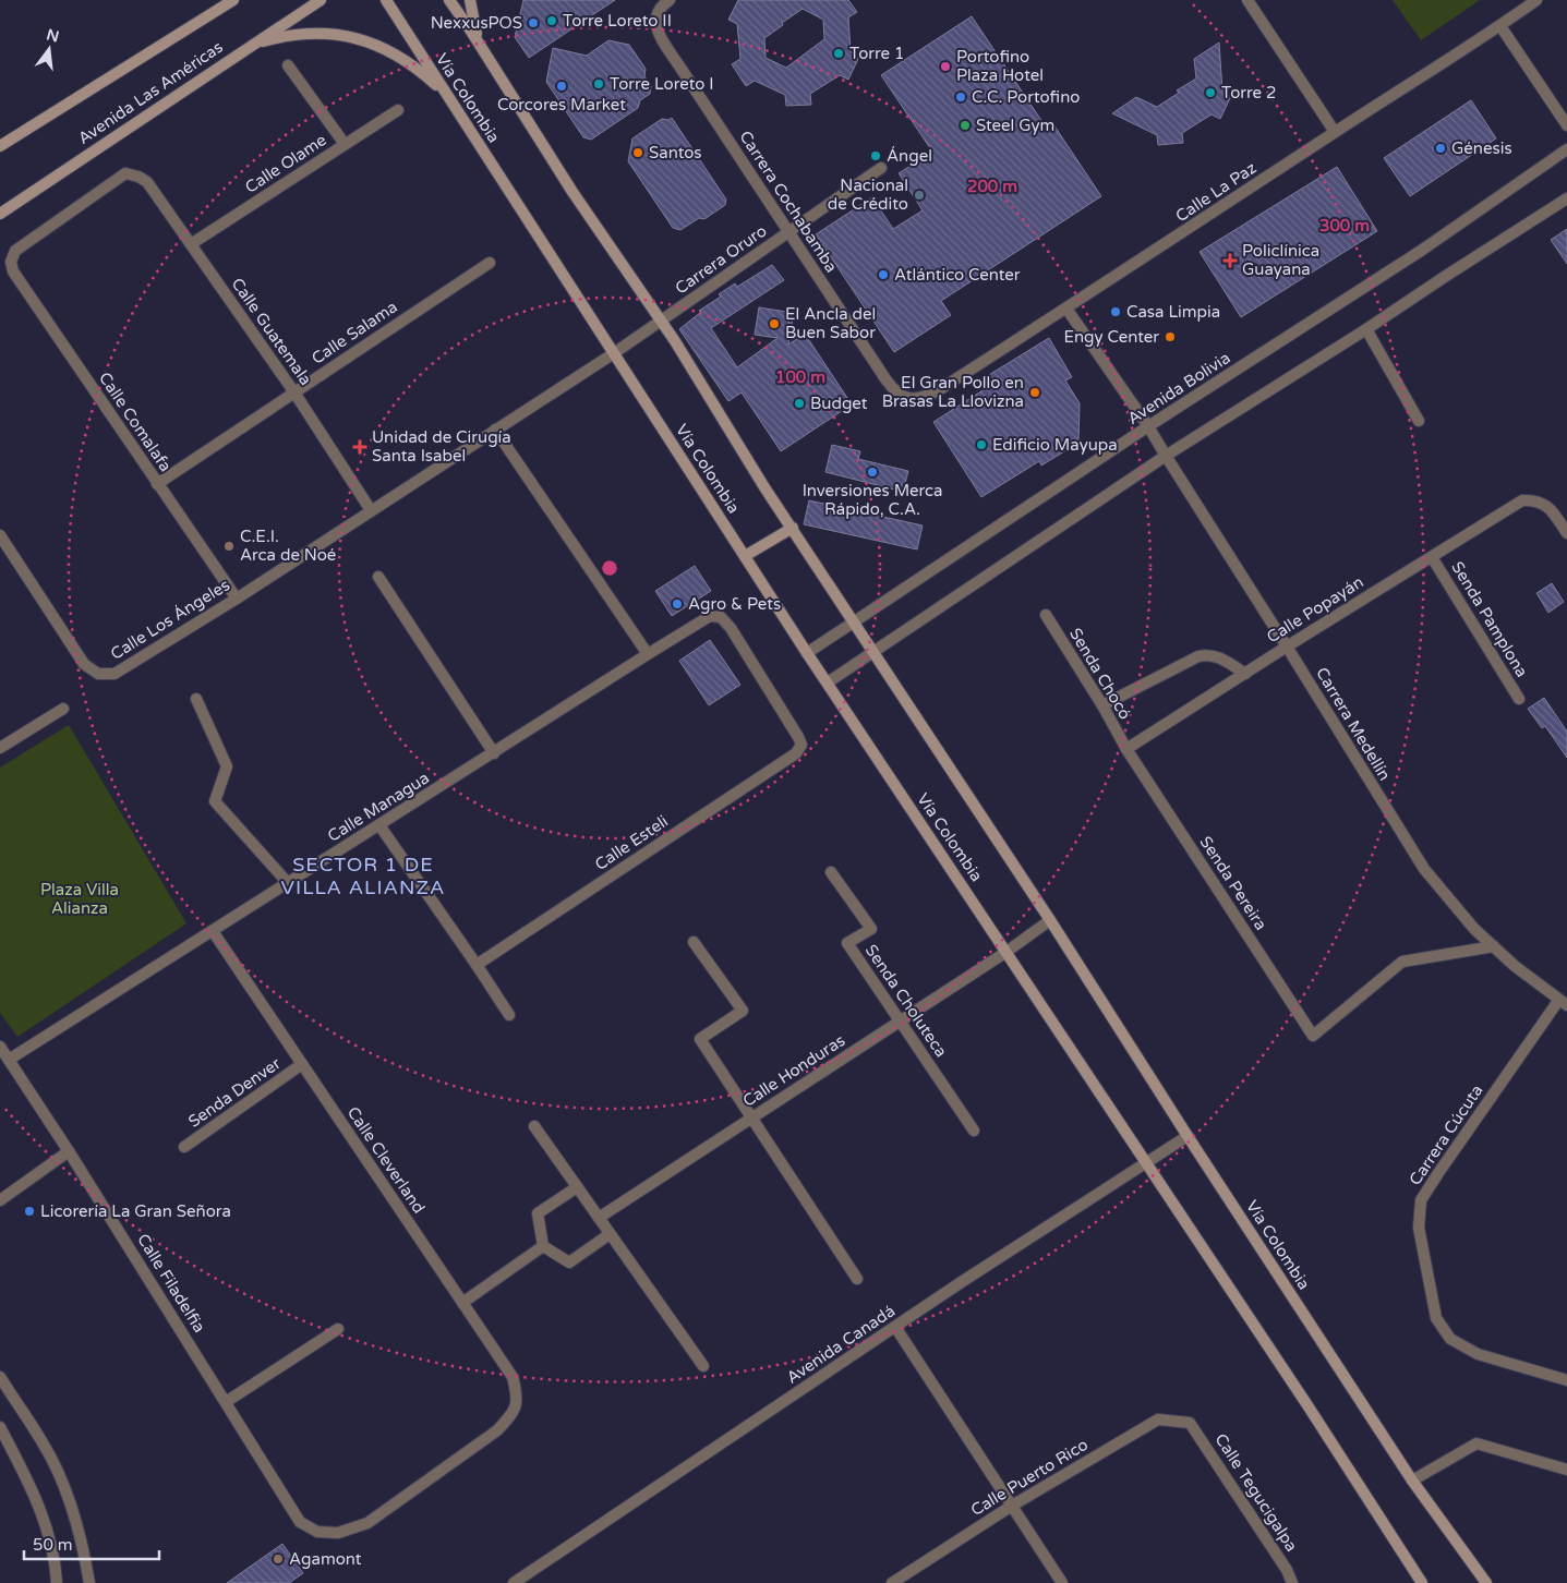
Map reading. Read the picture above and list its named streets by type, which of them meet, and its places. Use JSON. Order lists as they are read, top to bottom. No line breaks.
{"streets":{"main road":["Avenida Las Américas","Vía Colombia"],"street":["Calle Olame","Calle La Paz","Carrera Cochabamba","Carrera Oruro","Calle Guatemala","Calle Salama","Avenida Bolivia","Calle Comalafa","Calle Popayán","Calle Los Ángeles","Senda Pamplona","Senda Chocó","Carrera Medellín","Calle Managua","Calle Esteli","Senda Pereira","Senda Choluteca","Calle Honduras","Senda Denver","Carrera Cúcuta","Calle Cleverland","Calle Filadelfia","Avenida Canadá","Calle Puerto Rico","Calle Tegucigalpa"]},"crossings":[["Vía Colombia","Carrera Oruro"],["Vía Colombia","Avenida Bolivia"],["Vía Colombia","Calle Los Ángeles"],["Vía Colombia","Calle Honduras"],["Vía Colombia","Avenida Canadá"],["Calle Olame","Calle Guatemala"],["Calle La Paz","Carrera Cochabamba"],["Calle La Paz","Carrera Medellín"],["Carrera Cochabamba","Carrera Oruro"],["Carrera Oruro","Calle Los Ángeles"],["Calle Guatemala","Calle Salama"],["Calle Guatemala","Calle Comalafa"],["Calle Guatemala","Calle Los Ángeles"],["Calle Salama","Calle Comalafa"],["Avenida Bolivia","Carrera Medellín"],["Calle Comalafa","Calle Los Ángeles"],["Calle Popayán","Senda Pamplona"],["Calle Popayán","Senda Chocó"],["Calle Popayán","Carrera Medellín"],["Calle Popayán","Senda Pereira"],["Senda Chocó","Senda Pereira"],["Carrera Medellín","Senda Pereira"],["Carrera Medellín","Carrera Cúcuta"],["Calle Managua","Calle Esteli"],["Calle Managua","Calle Cleverland"],["Calle Managua","Calle Filadelfia"],["Senda Choluteca","Calle Honduras"],["Senda Denver","Calle Cleverland"],["Calle Cleverland","Calle Filadelfia"],["Calle Puerto Rico","Calle Tegucigalpa"]],"districts":["SECTOR 1 DE VILLA ALIANZA"],"parks":["Plaza Villa Alianza"],"places":{"other":["Torre Loreto II","NexxusPOS","Torre 1","Portofino Plaza Hotel","Torre Loreto I","Corcores Market","Torre 2","C.C. Portofino","Steel Gym","Génesis","Santos","Ángel","Nacional de Crédito","Atlántico Center","Casa Limpia","El Ancla del Buen Sabor","Engy Center","El Gran Pollo en Brasas La Llovizna","Budget","Edificio Mayupa","Inversiones Merca Rápido, C.A.","C.E.I. Arca de Noé","Agro & Pets","Licorería La Gran Señora","Agamont"],"health":["Policlínica Guayana","Unidad de Cirugía Santa Isabel"]},"scale_bar":"50 m","north":"top","rings":["200 m","300 m","100 m"]}
